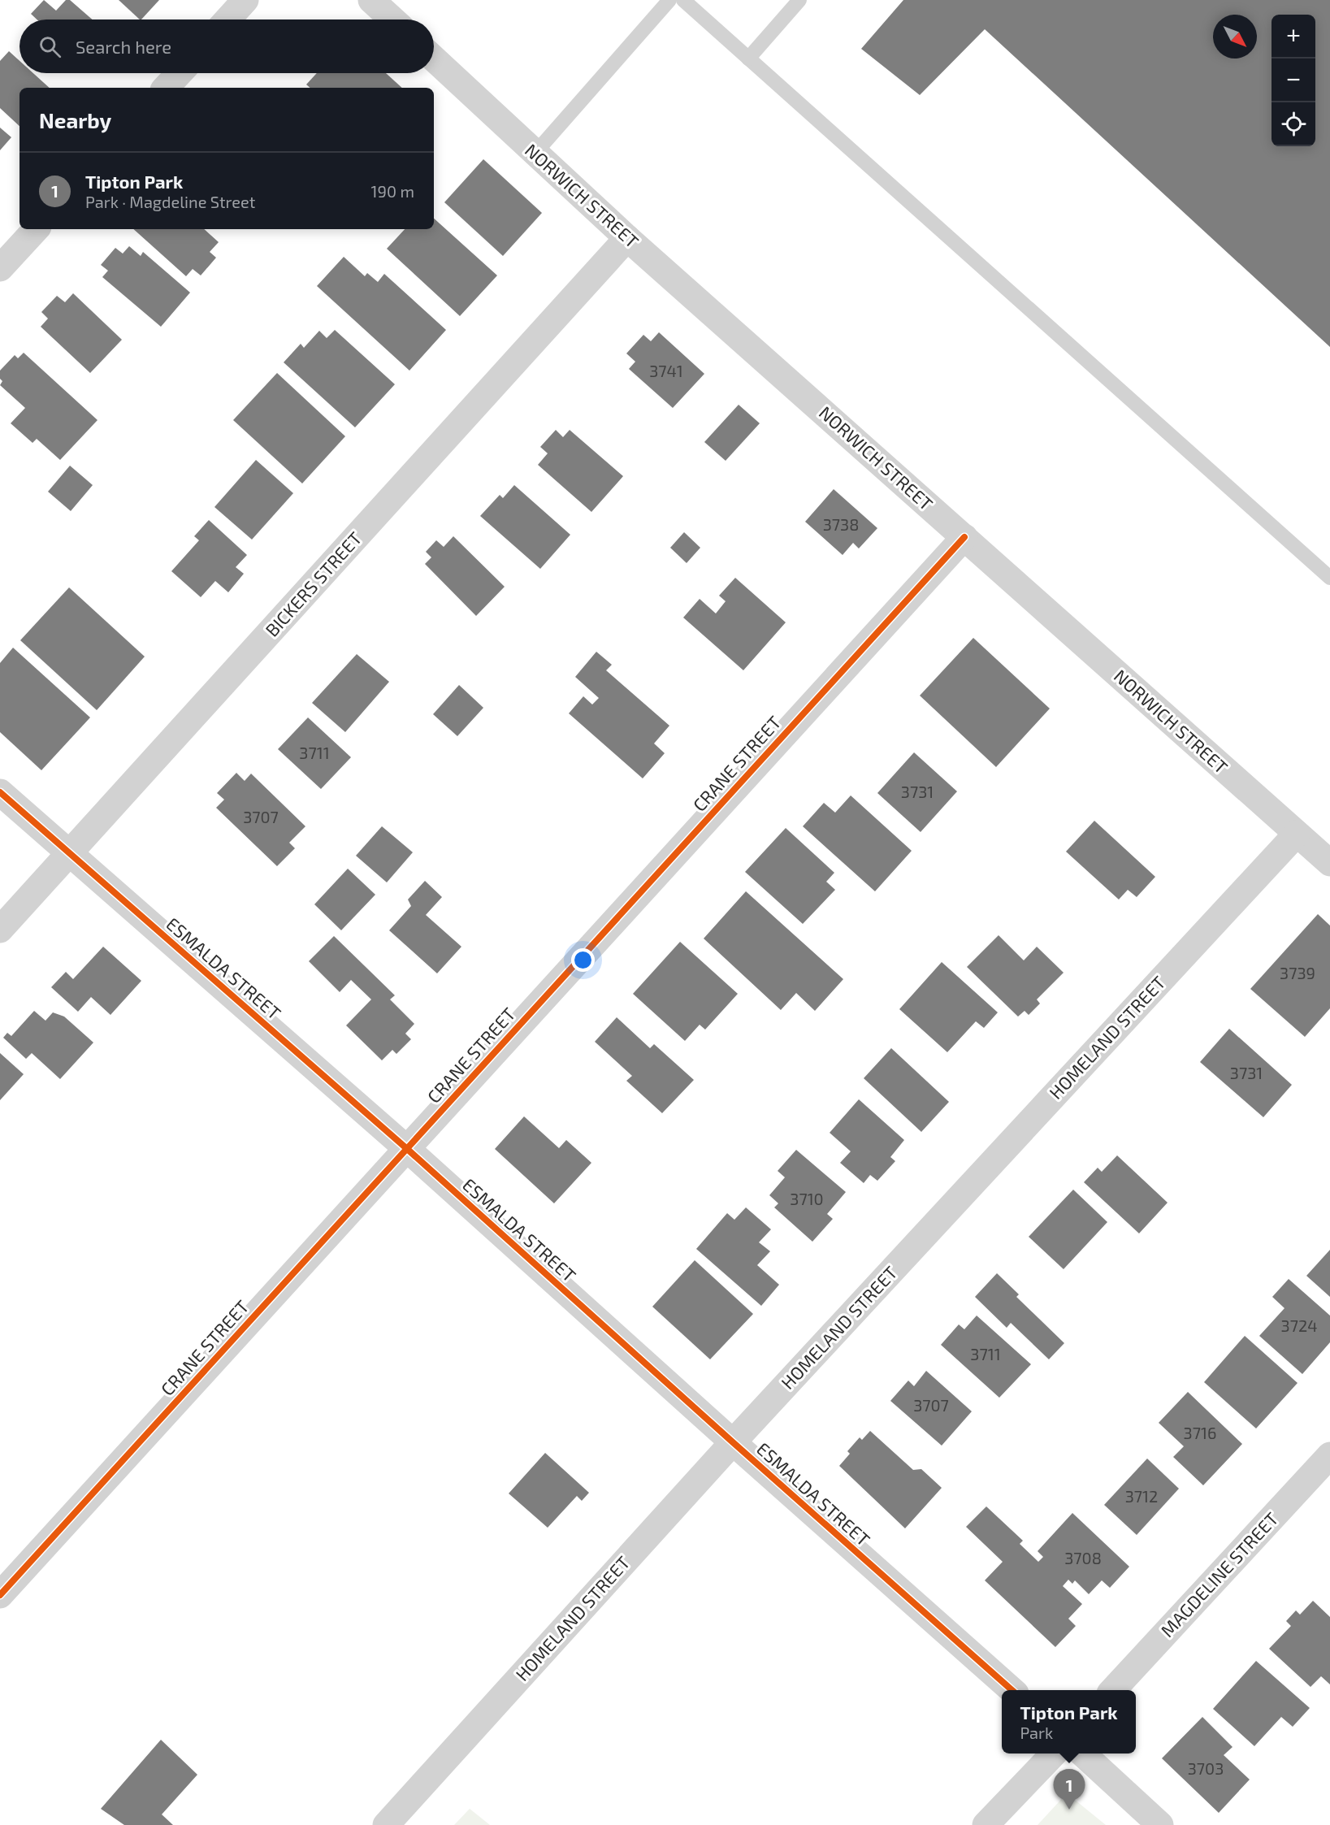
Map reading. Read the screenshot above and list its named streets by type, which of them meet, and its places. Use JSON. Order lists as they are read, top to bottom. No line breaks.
{"streets":{"street":["NORWICH STREET","BICKERS STREET","CRANE STREET","ESMALDA STREET","HOMELAND STREET","MAGDELINE STREET"]},"crossings":[["NORWICH STREET","BICKERS STREET"],["NORWICH STREET","CRANE STREET"],["NORWICH STREET","HOMELAND STREET"],["BICKERS STREET","ESMALDA STREET"],["CRANE STREET","ESMALDA STREET"],["ESMALDA STREET","HOMELAND STREET"]],"house_numbers":["3741","3738","3711","3731","3707","3739","3731","3710","3724","3711","3707","3716","3712","3708","3703"],"north":"bottom right","page":{"map_buttons":["+","−"],"search":"Search here","heading":"Nearby","list":[{"mark":"1","name":"Tipton Park","note":"Park · Magdeline Street","value":"190 m"}],"popup":["Tipton Park","Park"],"pins":"1"}}
